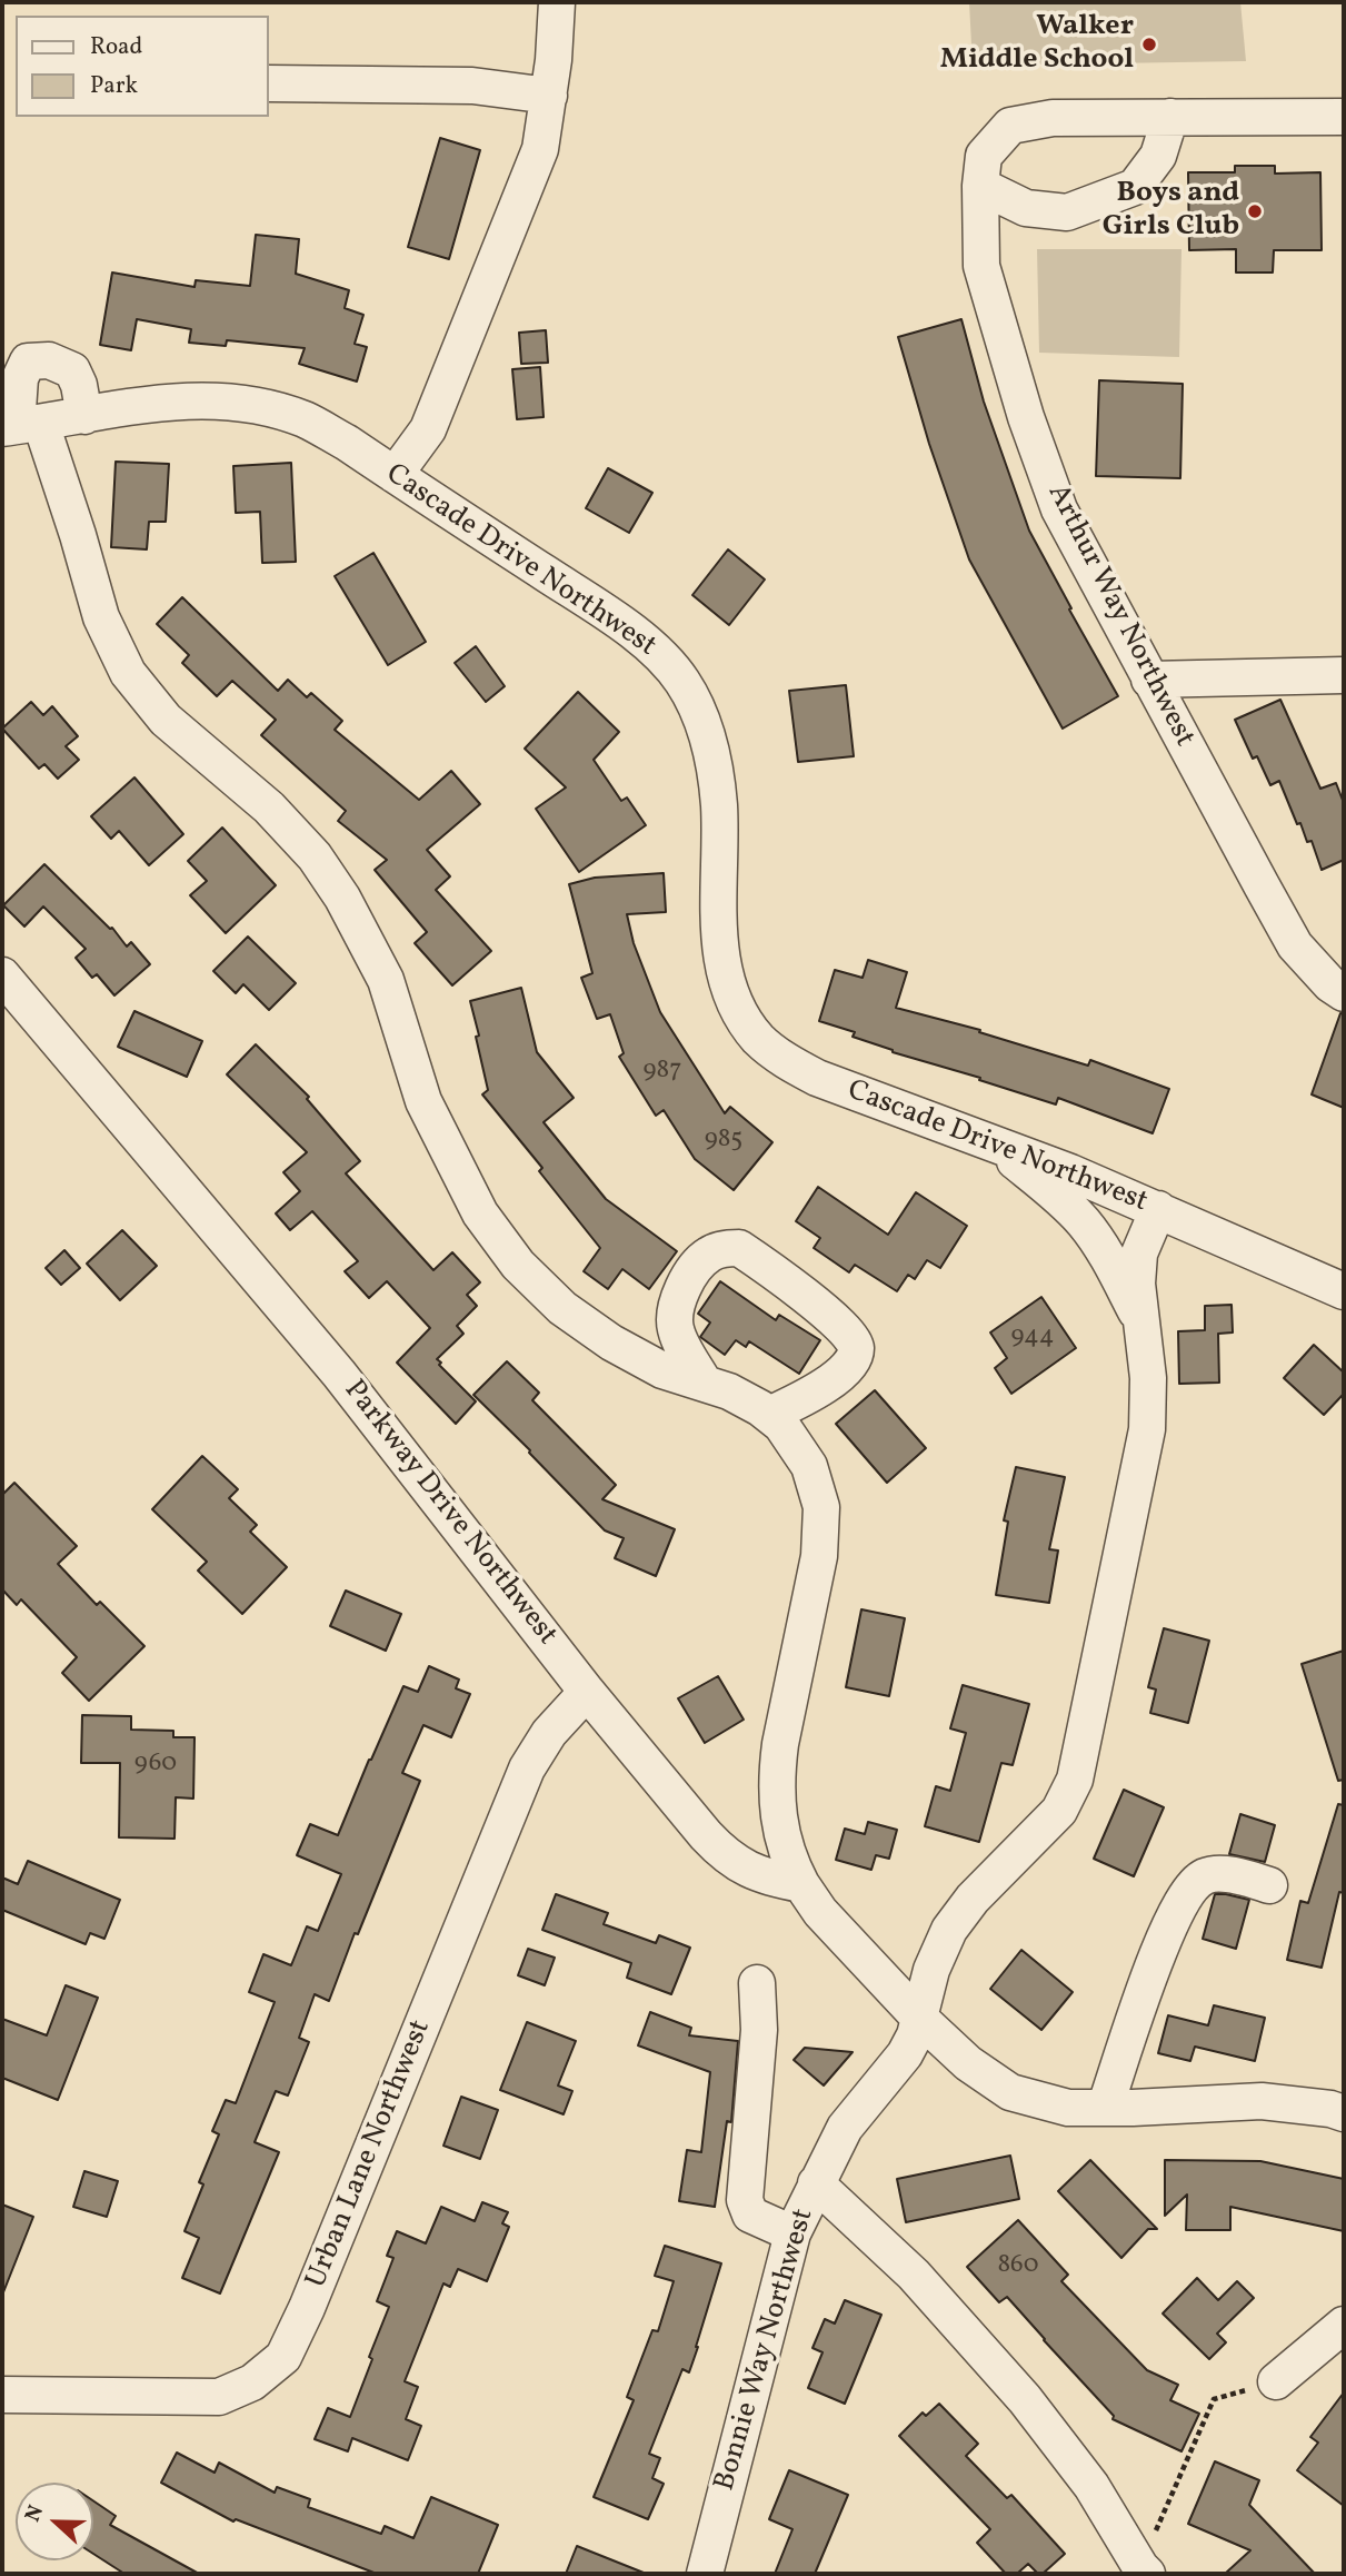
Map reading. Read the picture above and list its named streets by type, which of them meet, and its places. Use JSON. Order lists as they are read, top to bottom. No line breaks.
{"streets":{"street":["Cascade Drive Northwest","Arthur Way Northwest","Parkway Drive Northwest","Urban Lane Northwest","Bonnie Way Northwest"]},"crossings":[["Cascade Drive Northwest","Bonnie Way Northwest"],["Parkway Drive Northwest","Urban Lane Northwest"]],"places":["Walker Middle School","Boys and Girls Club"],"house_numbers":["987","985","944","960","860"],"legend":["Road","Park"],"north":"left"}
